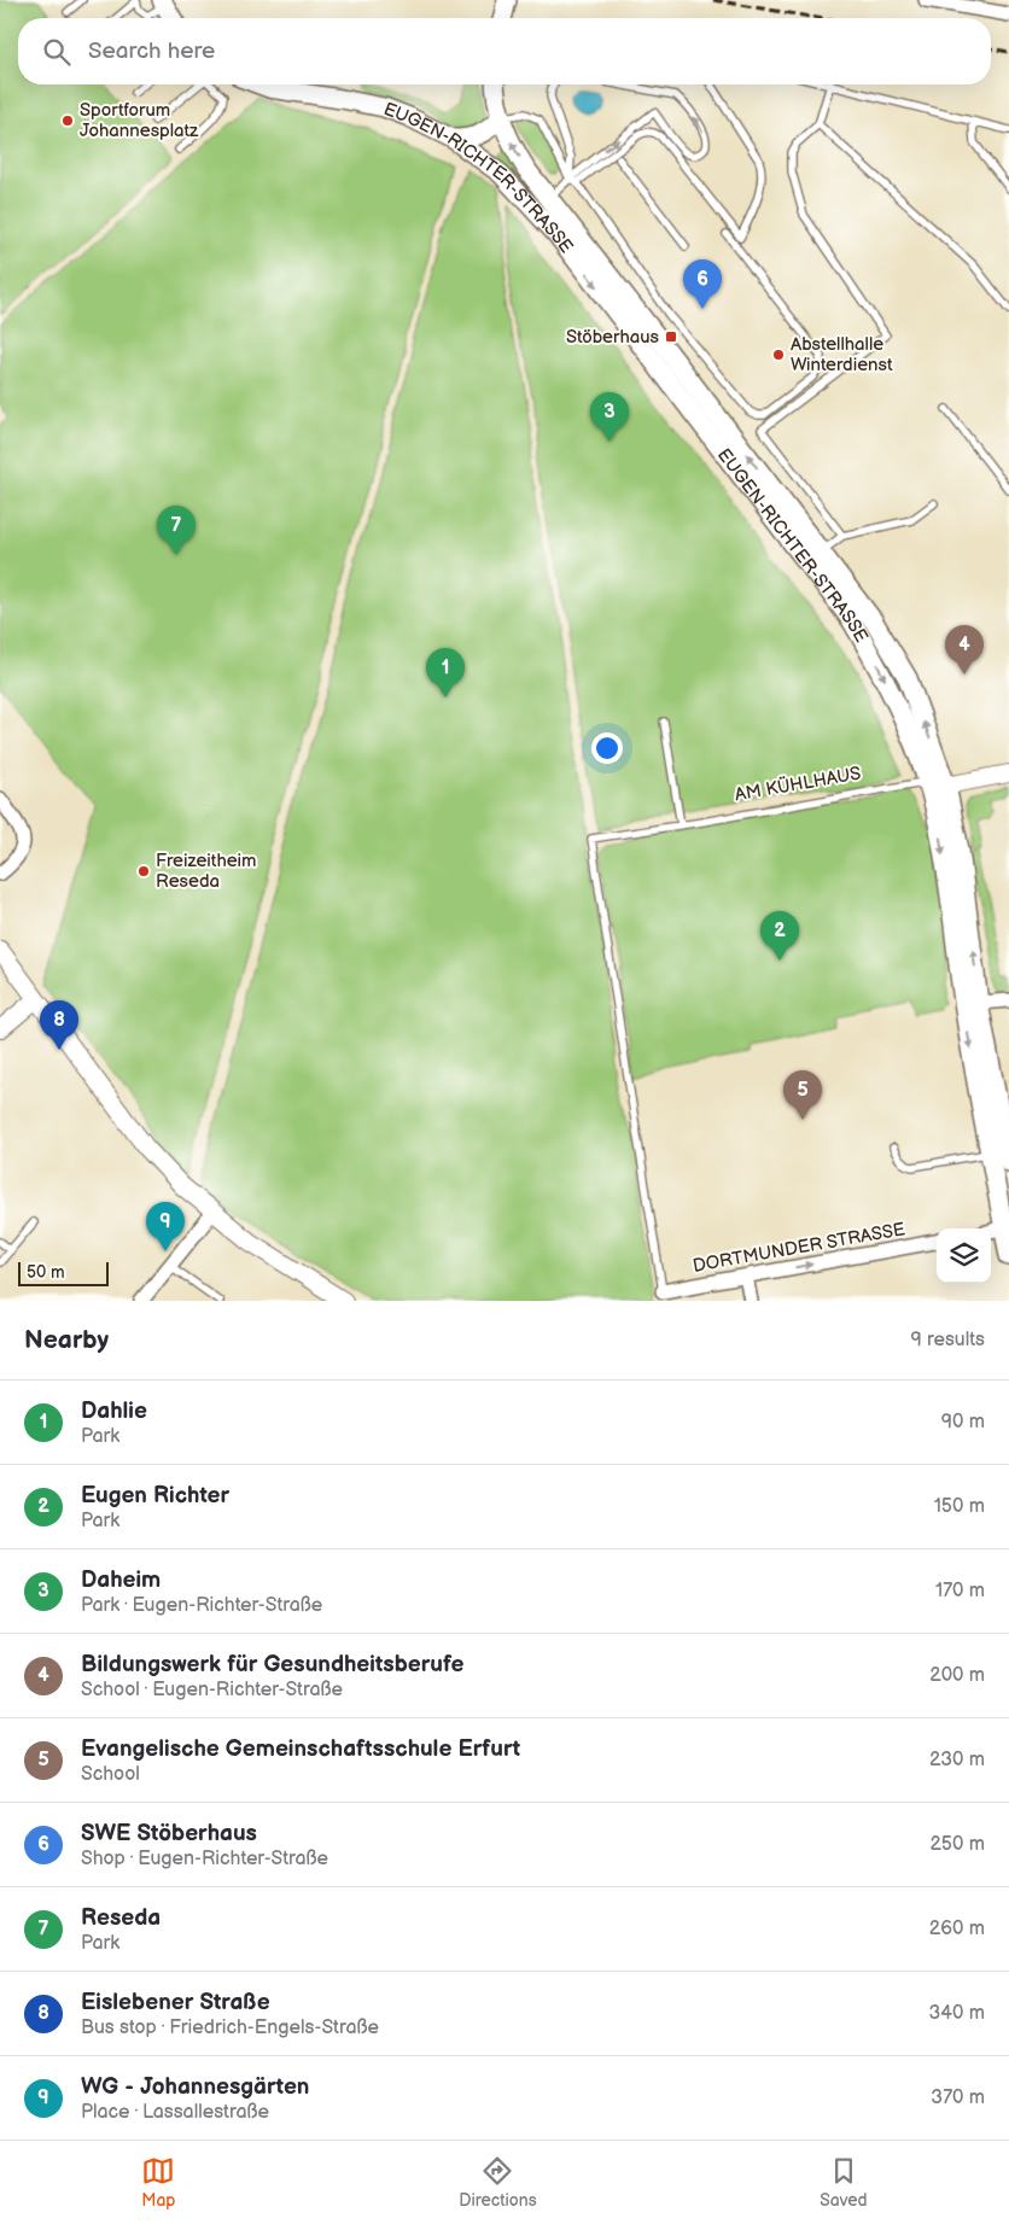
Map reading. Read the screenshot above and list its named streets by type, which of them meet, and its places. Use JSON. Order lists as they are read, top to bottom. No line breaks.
{"streets":{"main road":["EUGEN-RICHTER-STRASSE"],"street":["AM KÜHLHAUS","DORTMUNDER STRASSE"]},"crossings":[["EUGEN-RICHTER-STRASSE","AM KÜHLHAUS"],["AM KÜHLHAUS","DORTMUNDER STRASSE"]],"one_way":["DORTMUNDER STRASSE"],"places":{"other":["Sportforum Johannesplatz","Abstellhalle Winterdienst","Freizeitheim Reseda"],"transit":["Stöberhaus"]},"scale_bar":"50 m","page":{"search":"Search here","pins":["6","3","7","4","1","2","8","5","9"],"scale":"50 m","heading":["Nearby","9 results"],"list":[{"mark":"1","name":"Dahlie","note":"Park","value":"90 m"},{"mark":"2","name":"Eugen Richter","note":"Park","value":"150 m"},{"mark":"3","name":"Daheim","note":"Park · Eugen-Richter-Straße","value":"170 m"},{"mark":"4","name":"Bildungswerk für Gesundheitsberufe","note":"School · Eugen-Richter-Straße","value":"200 m"},{"mark":"5","name":"Evangelische Gemeinschaftsschule Erfurt","note":"School","value":"230 m"},{"mark":"6","name":"SWE Stöberhaus","note":"Shop · Eugen-Richter-Straße","value":"250 m"},{"mark":"7","name":"Reseda","note":"Park","value":"260 m"},{"mark":"8","name":"Eislebener Straße","note":"Bus stop · Friedrich-Engels-Straße","value":"340 m"},{"mark":"9","name":"WG - Johannesgärten","note":"Place · Lassallestraße","value":"370 m"}],"nav":["Map","Directions","Saved"]}}
